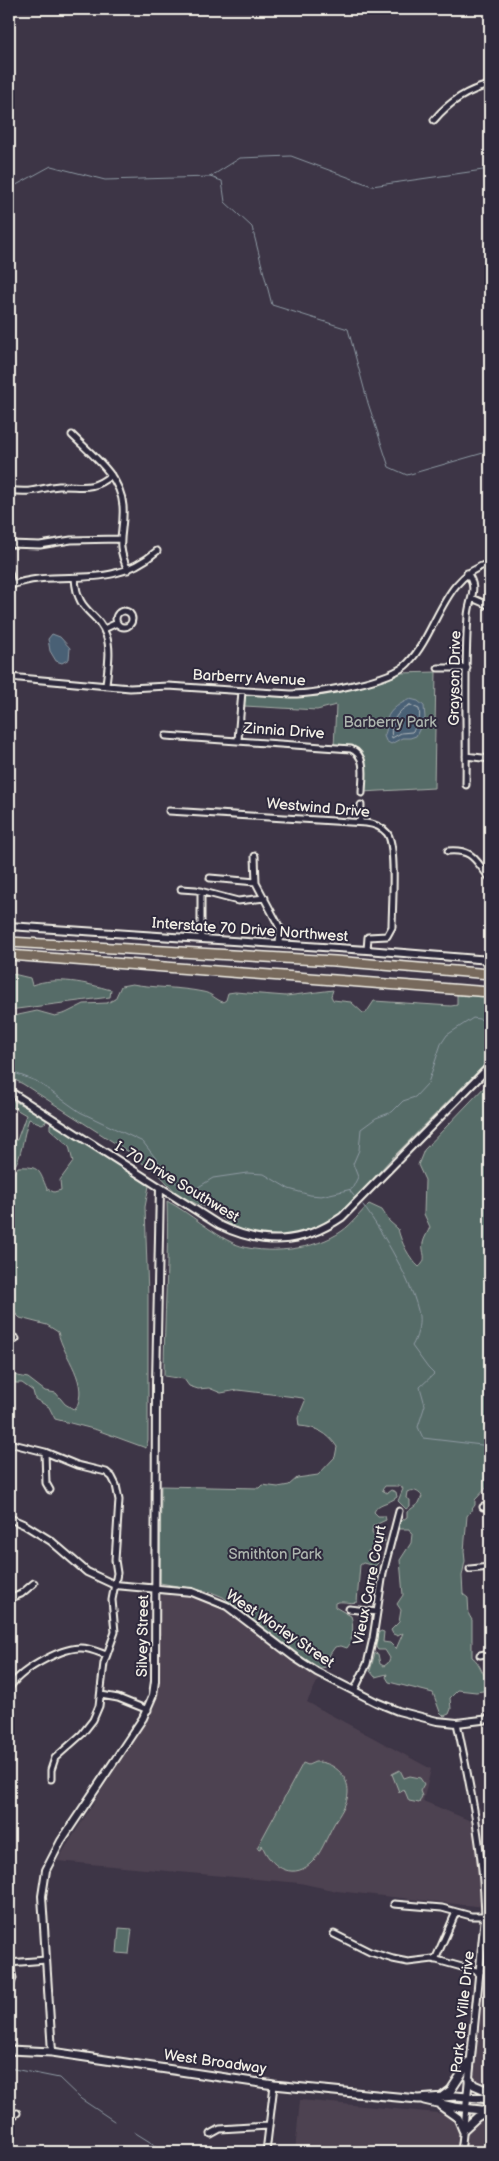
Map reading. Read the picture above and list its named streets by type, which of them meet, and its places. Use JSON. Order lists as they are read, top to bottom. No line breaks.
{"streets":{"main road":["West Broadway"],"street":["Barberry Avenue","Grayson Drive","Zinnia Drive","Westwind Drive","Interstate 70 Drive Northwest","I- 70 Drive Southwest","Vieux Carre Court","West Worley Street","Silvey Street","Park de Ville Drive"]},"crossings":[["Barberry Avenue","Grayson Drive"],["Westwind Drive","Interstate 70 Drive Northwest"],["I- 70 Drive Southwest","Silvey Street"],["Vieux Carre Court","West Worley Street"],["West Worley Street","Silvey Street"],["West Worley Street","Park de Ville Drive"],["Silvey Street","West Broadway"],["Park de Ville Drive","West Broadway"]],"parks":["Barberry Park","Smithton Park"]}
